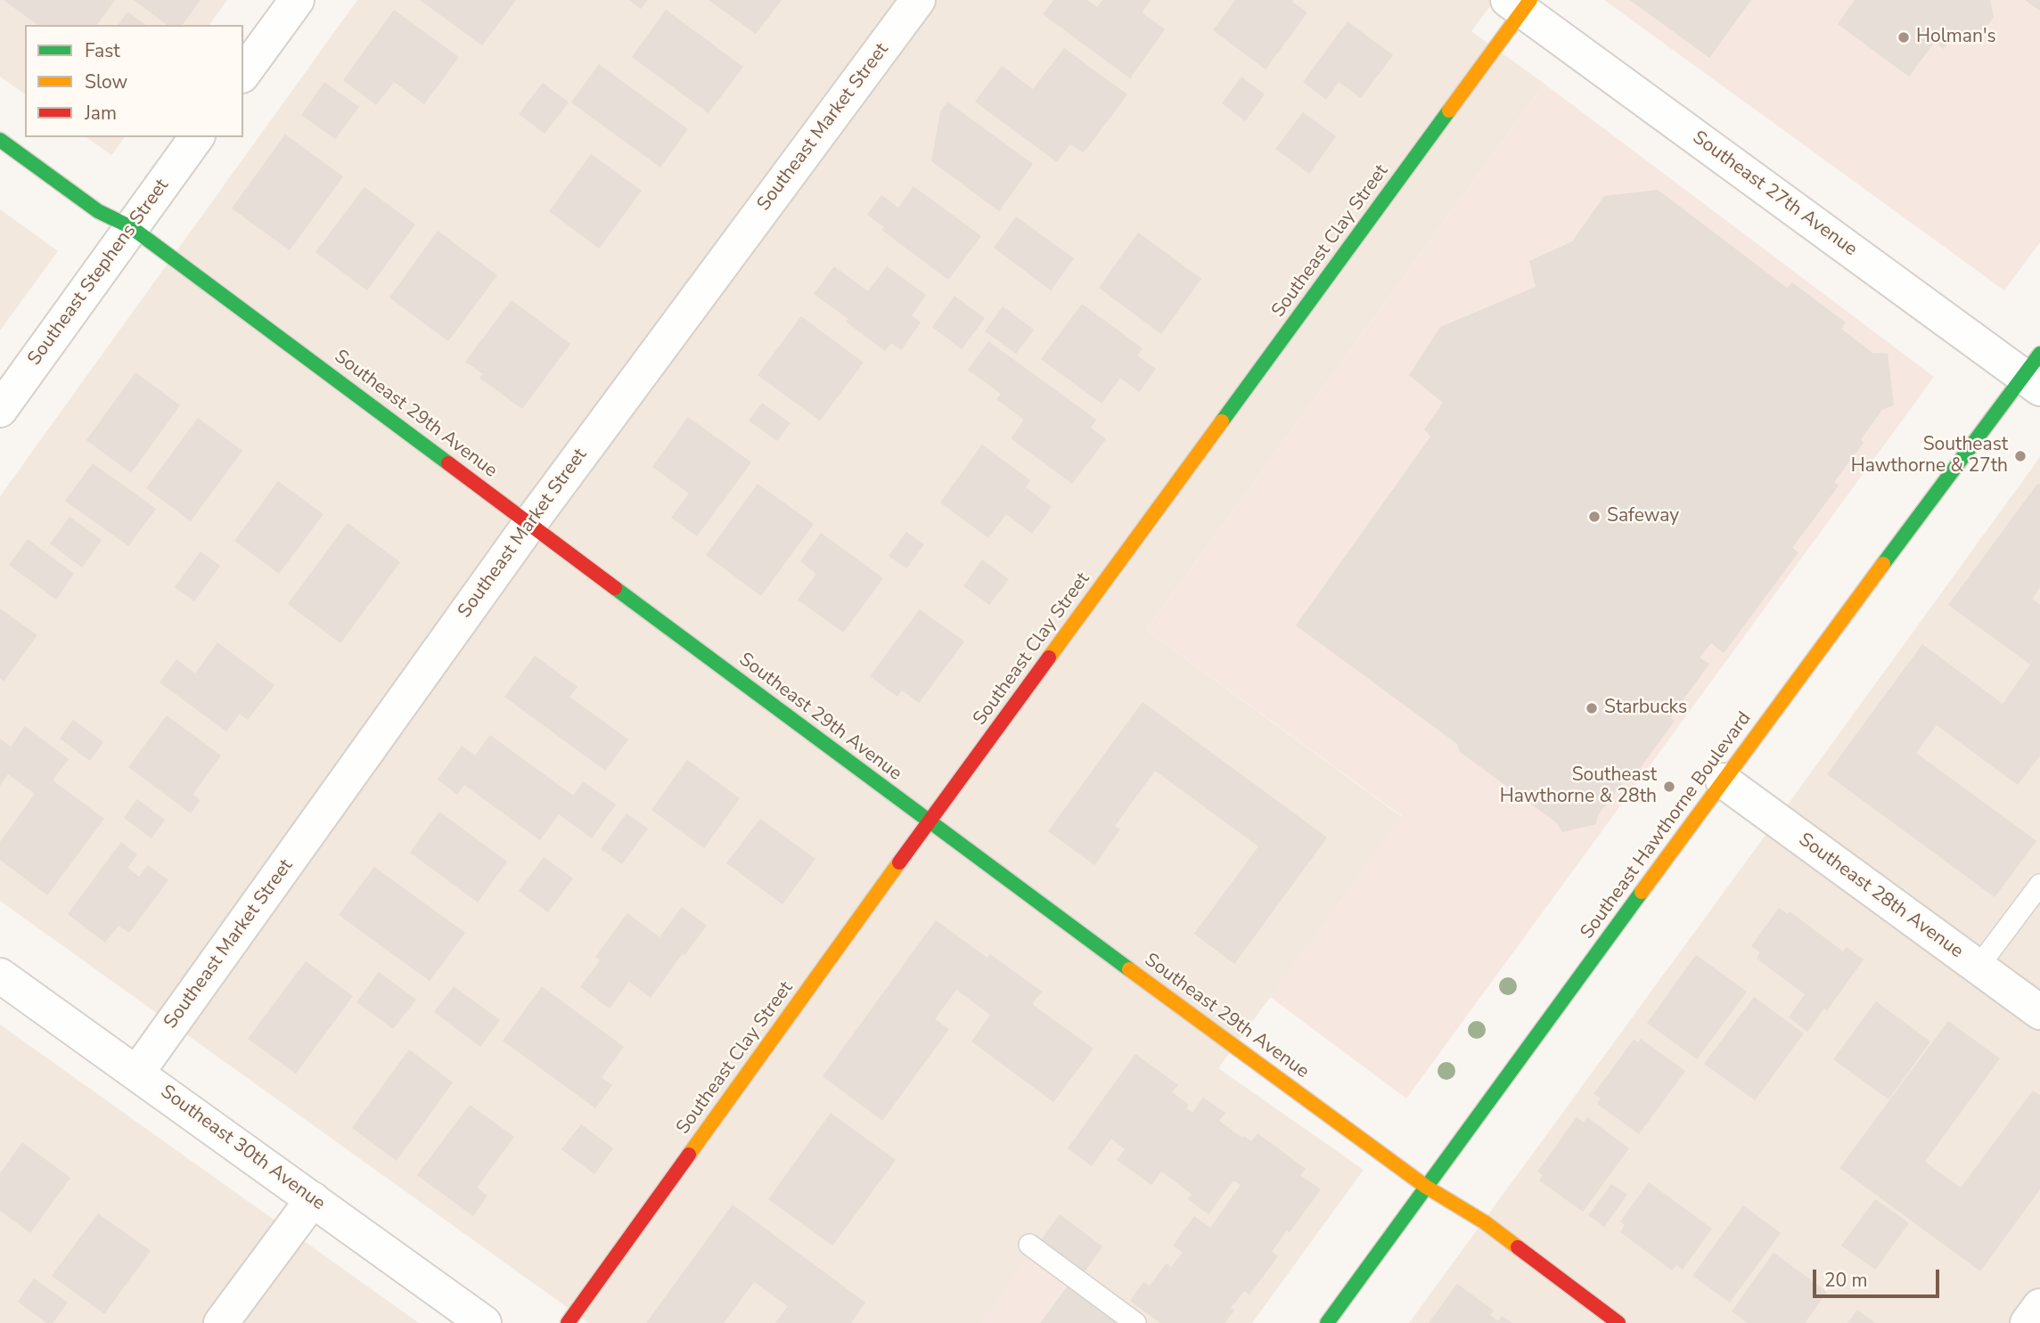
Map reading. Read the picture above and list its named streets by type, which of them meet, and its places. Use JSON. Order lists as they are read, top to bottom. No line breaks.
{"streets":{"street":["Southeast Market Street","Southeast 27th Avenue","Southeast Clay Street","Southeast Stephens Street","Southeast 29th Avenue","Southeast Hawthorne Boulevard","Southeast 28th Avenue","Southeast 30th Avenue"]},"crossings":[["Southeast Market Street","Southeast 29th Avenue"],["Southeast Market Street","Southeast 30th Avenue"],["Southeast 27th Avenue","Southeast Clay Street"],["Southeast 27th Avenue","Southeast Hawthorne Boulevard"],["Southeast Clay Street","Southeast 29th Avenue"],["Southeast Stephens Street","Southeast 29th Avenue"],["Southeast 29th Avenue","Southeast Hawthorne Boulevard"],["Southeast Hawthorne Boulevard","Southeast 28th Avenue"]],"places":["Holman's","Southeast Hawthorne & 27th","Safeway","Starbucks","Southeast Hawthorne & 28th"],"legend":["Fast","Slow","Jam"],"scale_bar":"20 m"}
